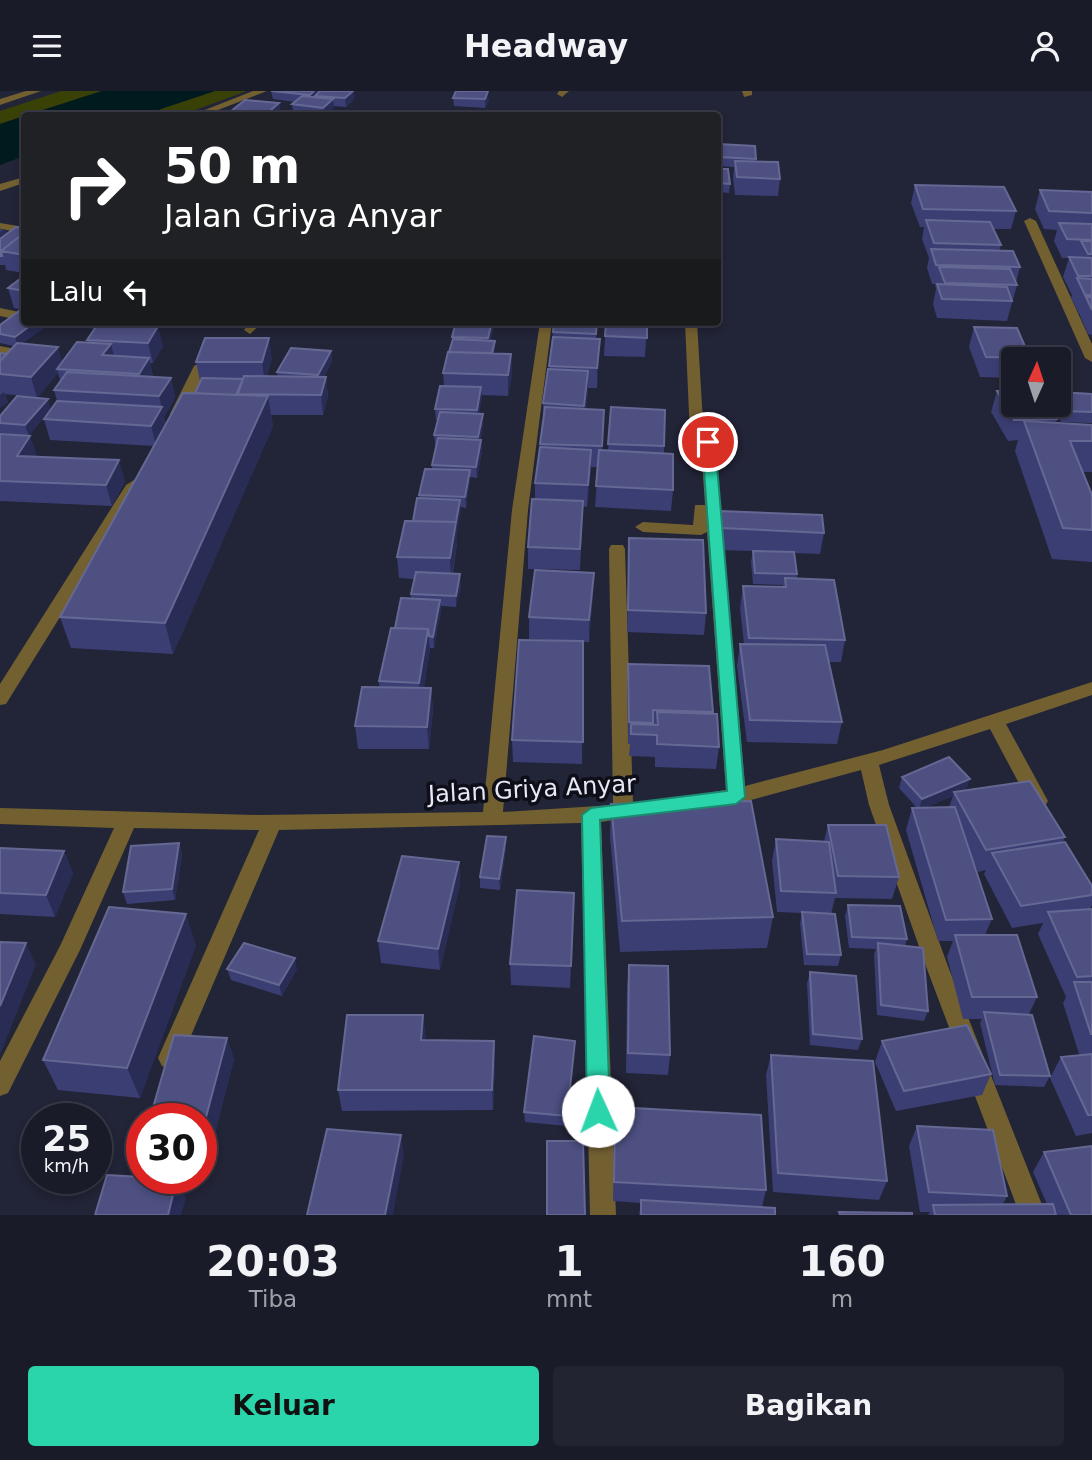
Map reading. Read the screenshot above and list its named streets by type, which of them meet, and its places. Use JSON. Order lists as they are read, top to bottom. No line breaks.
{"streets":{"street":["Jalan Griya Anyar"]},"north":"top","page":{"header":"Headway","turn":["50 m","Jalan Griya Anyar"],"then":"Lalu","speed":"25 km/h","limit":"30","eta":["20:03","Tiba","1","mnt","160","m"],"buttons":["Keluar","Bagikan"]}}
